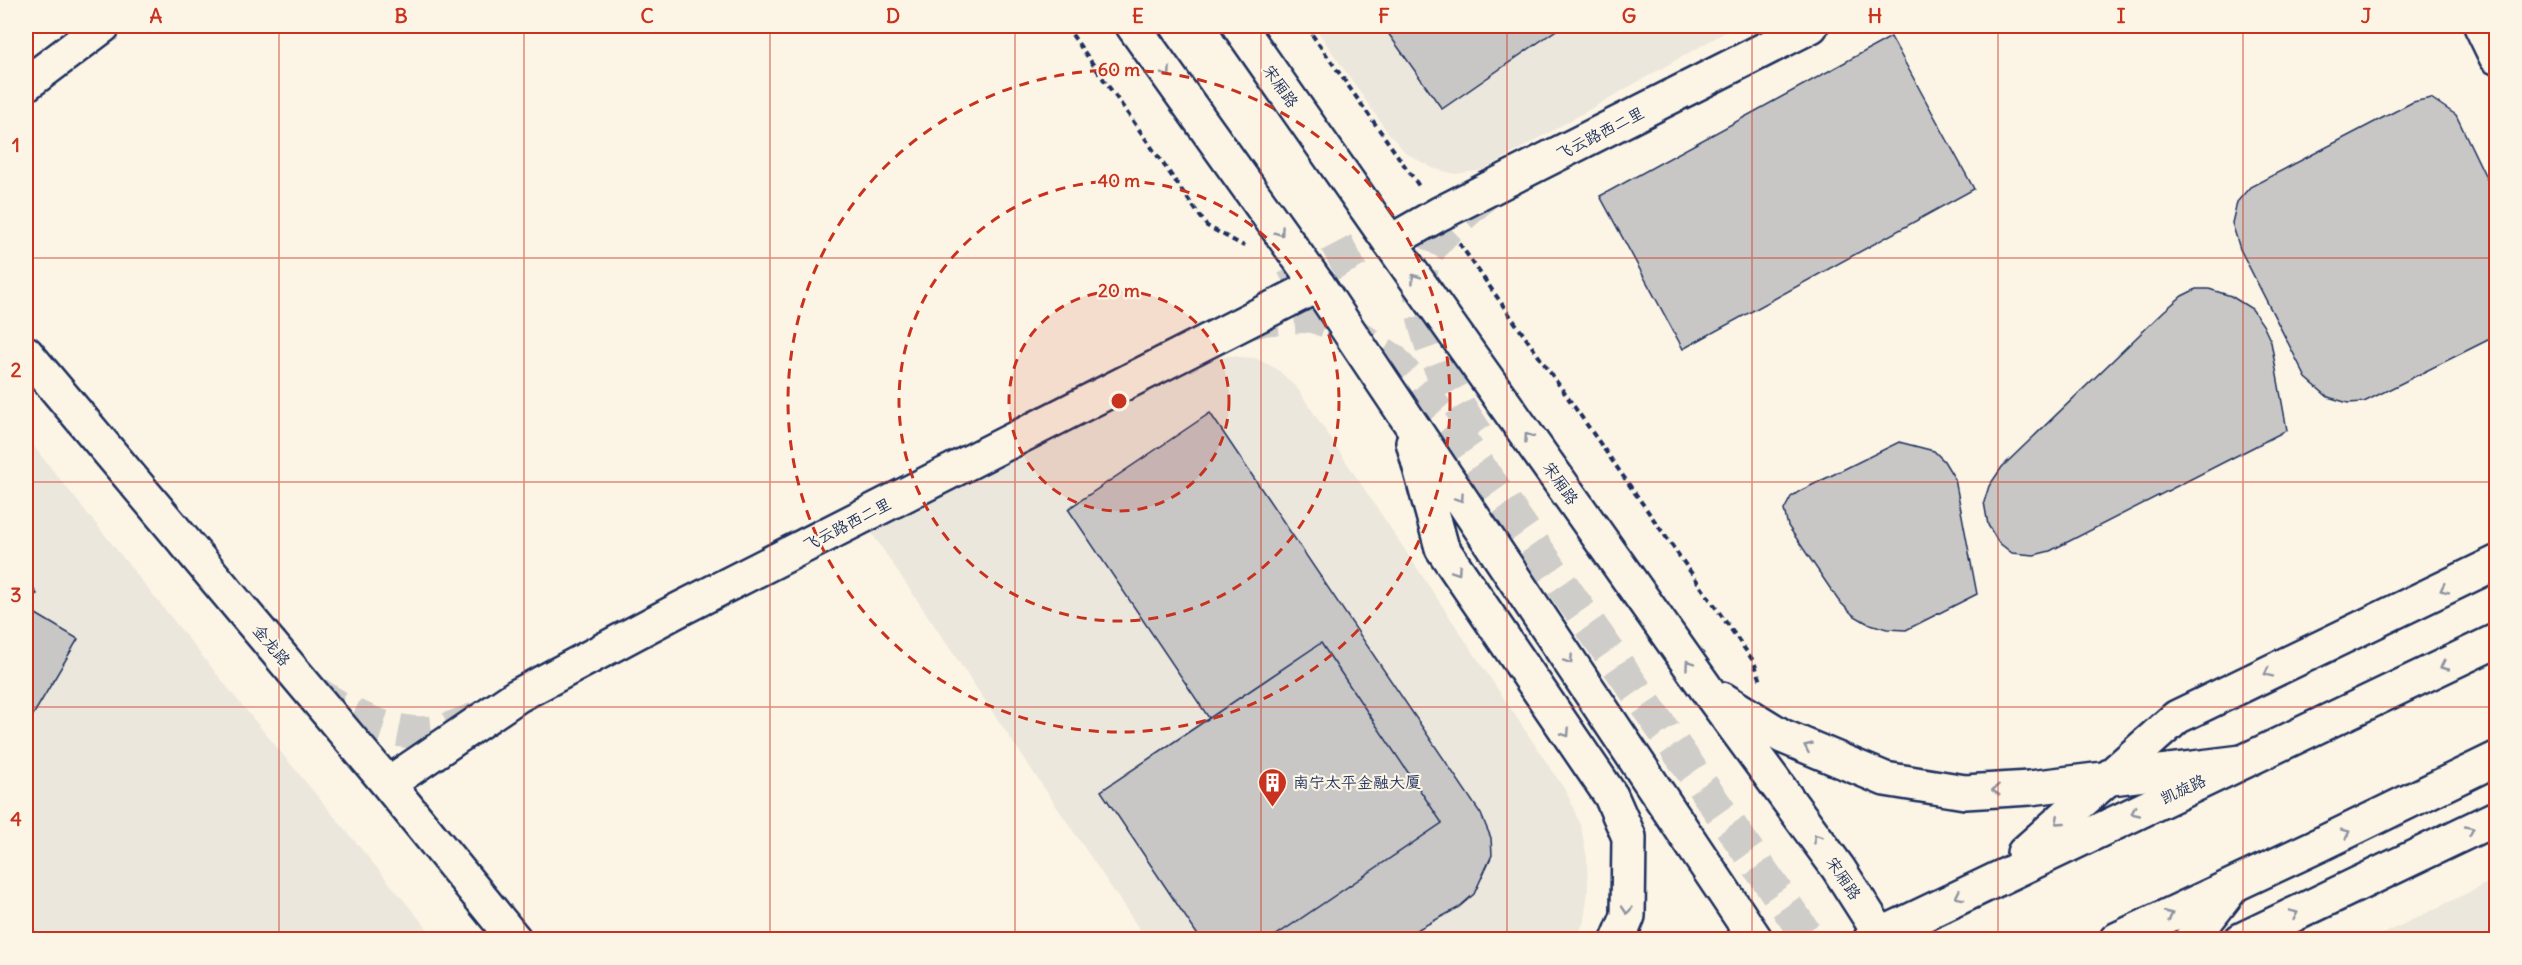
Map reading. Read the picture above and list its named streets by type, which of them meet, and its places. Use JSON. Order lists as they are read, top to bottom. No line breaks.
{"streets":{"street":["宋厢路","飞云路西二里","金龙路","凯旋路"]},"crossings":[["宋厢路","飞云路西二里"],["宋厢路","凯旋路"],["飞云路西二里","金龙路"]],"places":{"building":["南宁太平金融大厦"]},"grid":{"columns":["A","B","C","D","E","F","G","H","I","J"],"rows":["1","2","3","4"]},"rings":["60 m","40 m","20 m"]}
